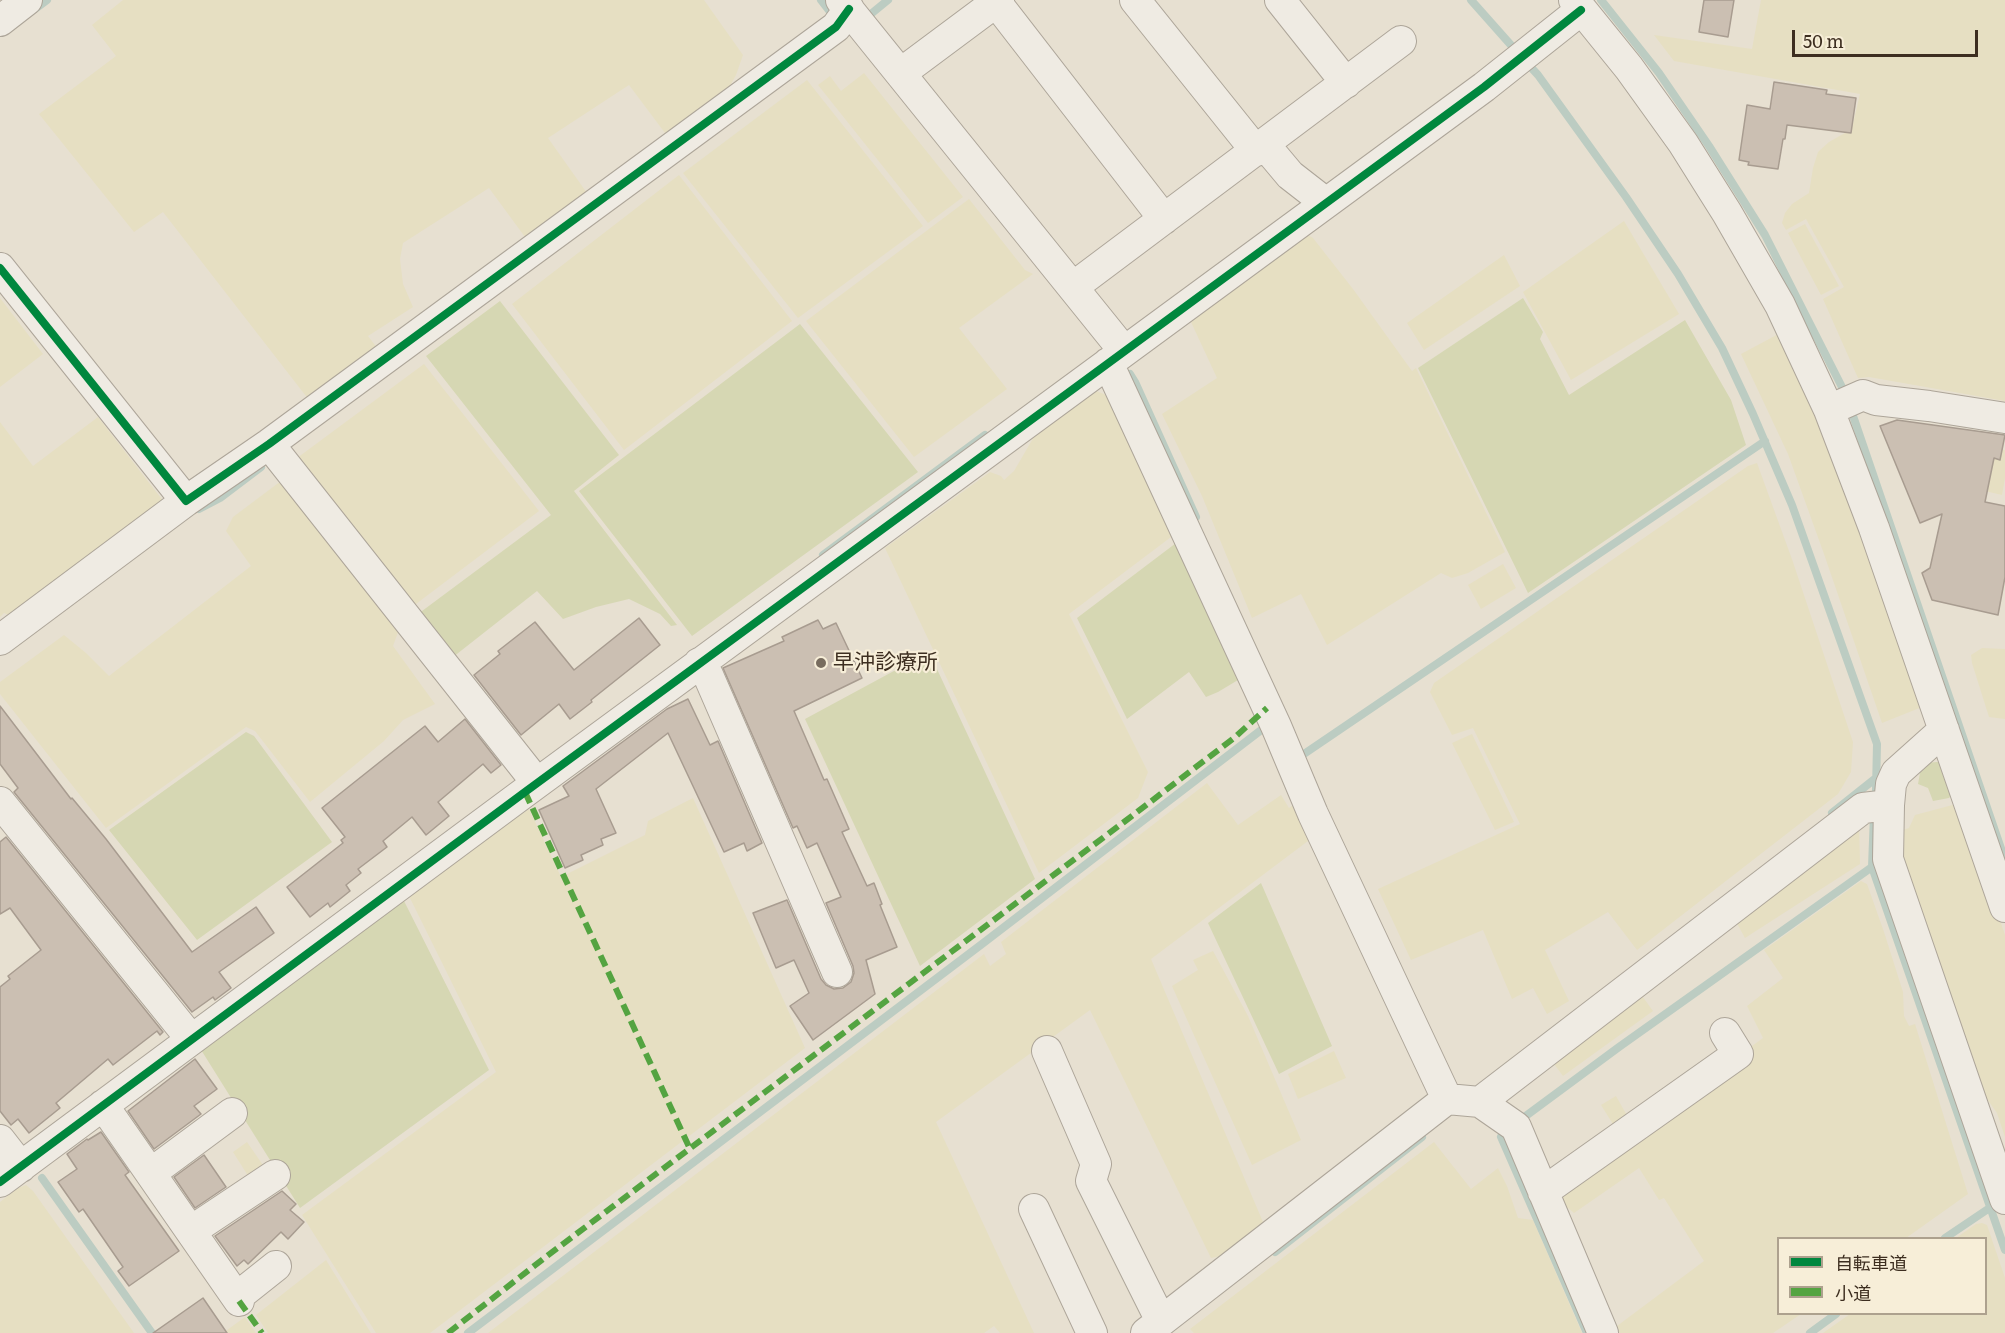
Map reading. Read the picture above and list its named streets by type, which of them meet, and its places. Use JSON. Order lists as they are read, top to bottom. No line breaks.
{"places":["早沖診療所"],"legend":["自転車道","小道"],"scale_bar":"50 m"}
